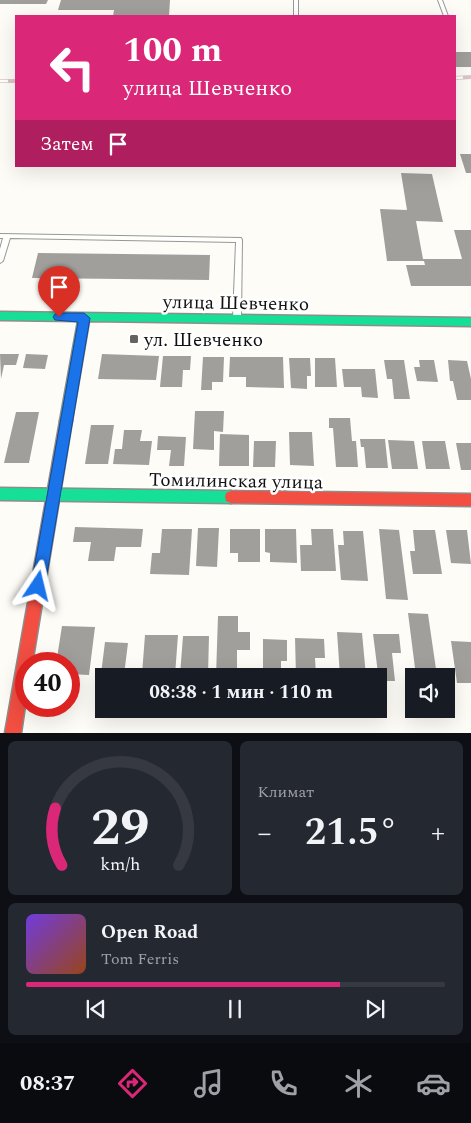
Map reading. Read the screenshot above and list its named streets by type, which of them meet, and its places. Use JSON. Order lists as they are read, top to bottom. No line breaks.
{"streets":{"street":["улица Шевченко","Томилинская улица"]},"places":{"transit":["ул. Шевченко"]},"page":{"turn":["100 m","улица Шевченко"],"then":"Затем","limit":"40","trip":"08:38 · 1 мин · 110 m","tile":"Климат","heat":["−","21.5°","+"],"song":["Open Road","Tom Ferris"],"tabs":"08:37","gauge":["29","km/h"]}}
